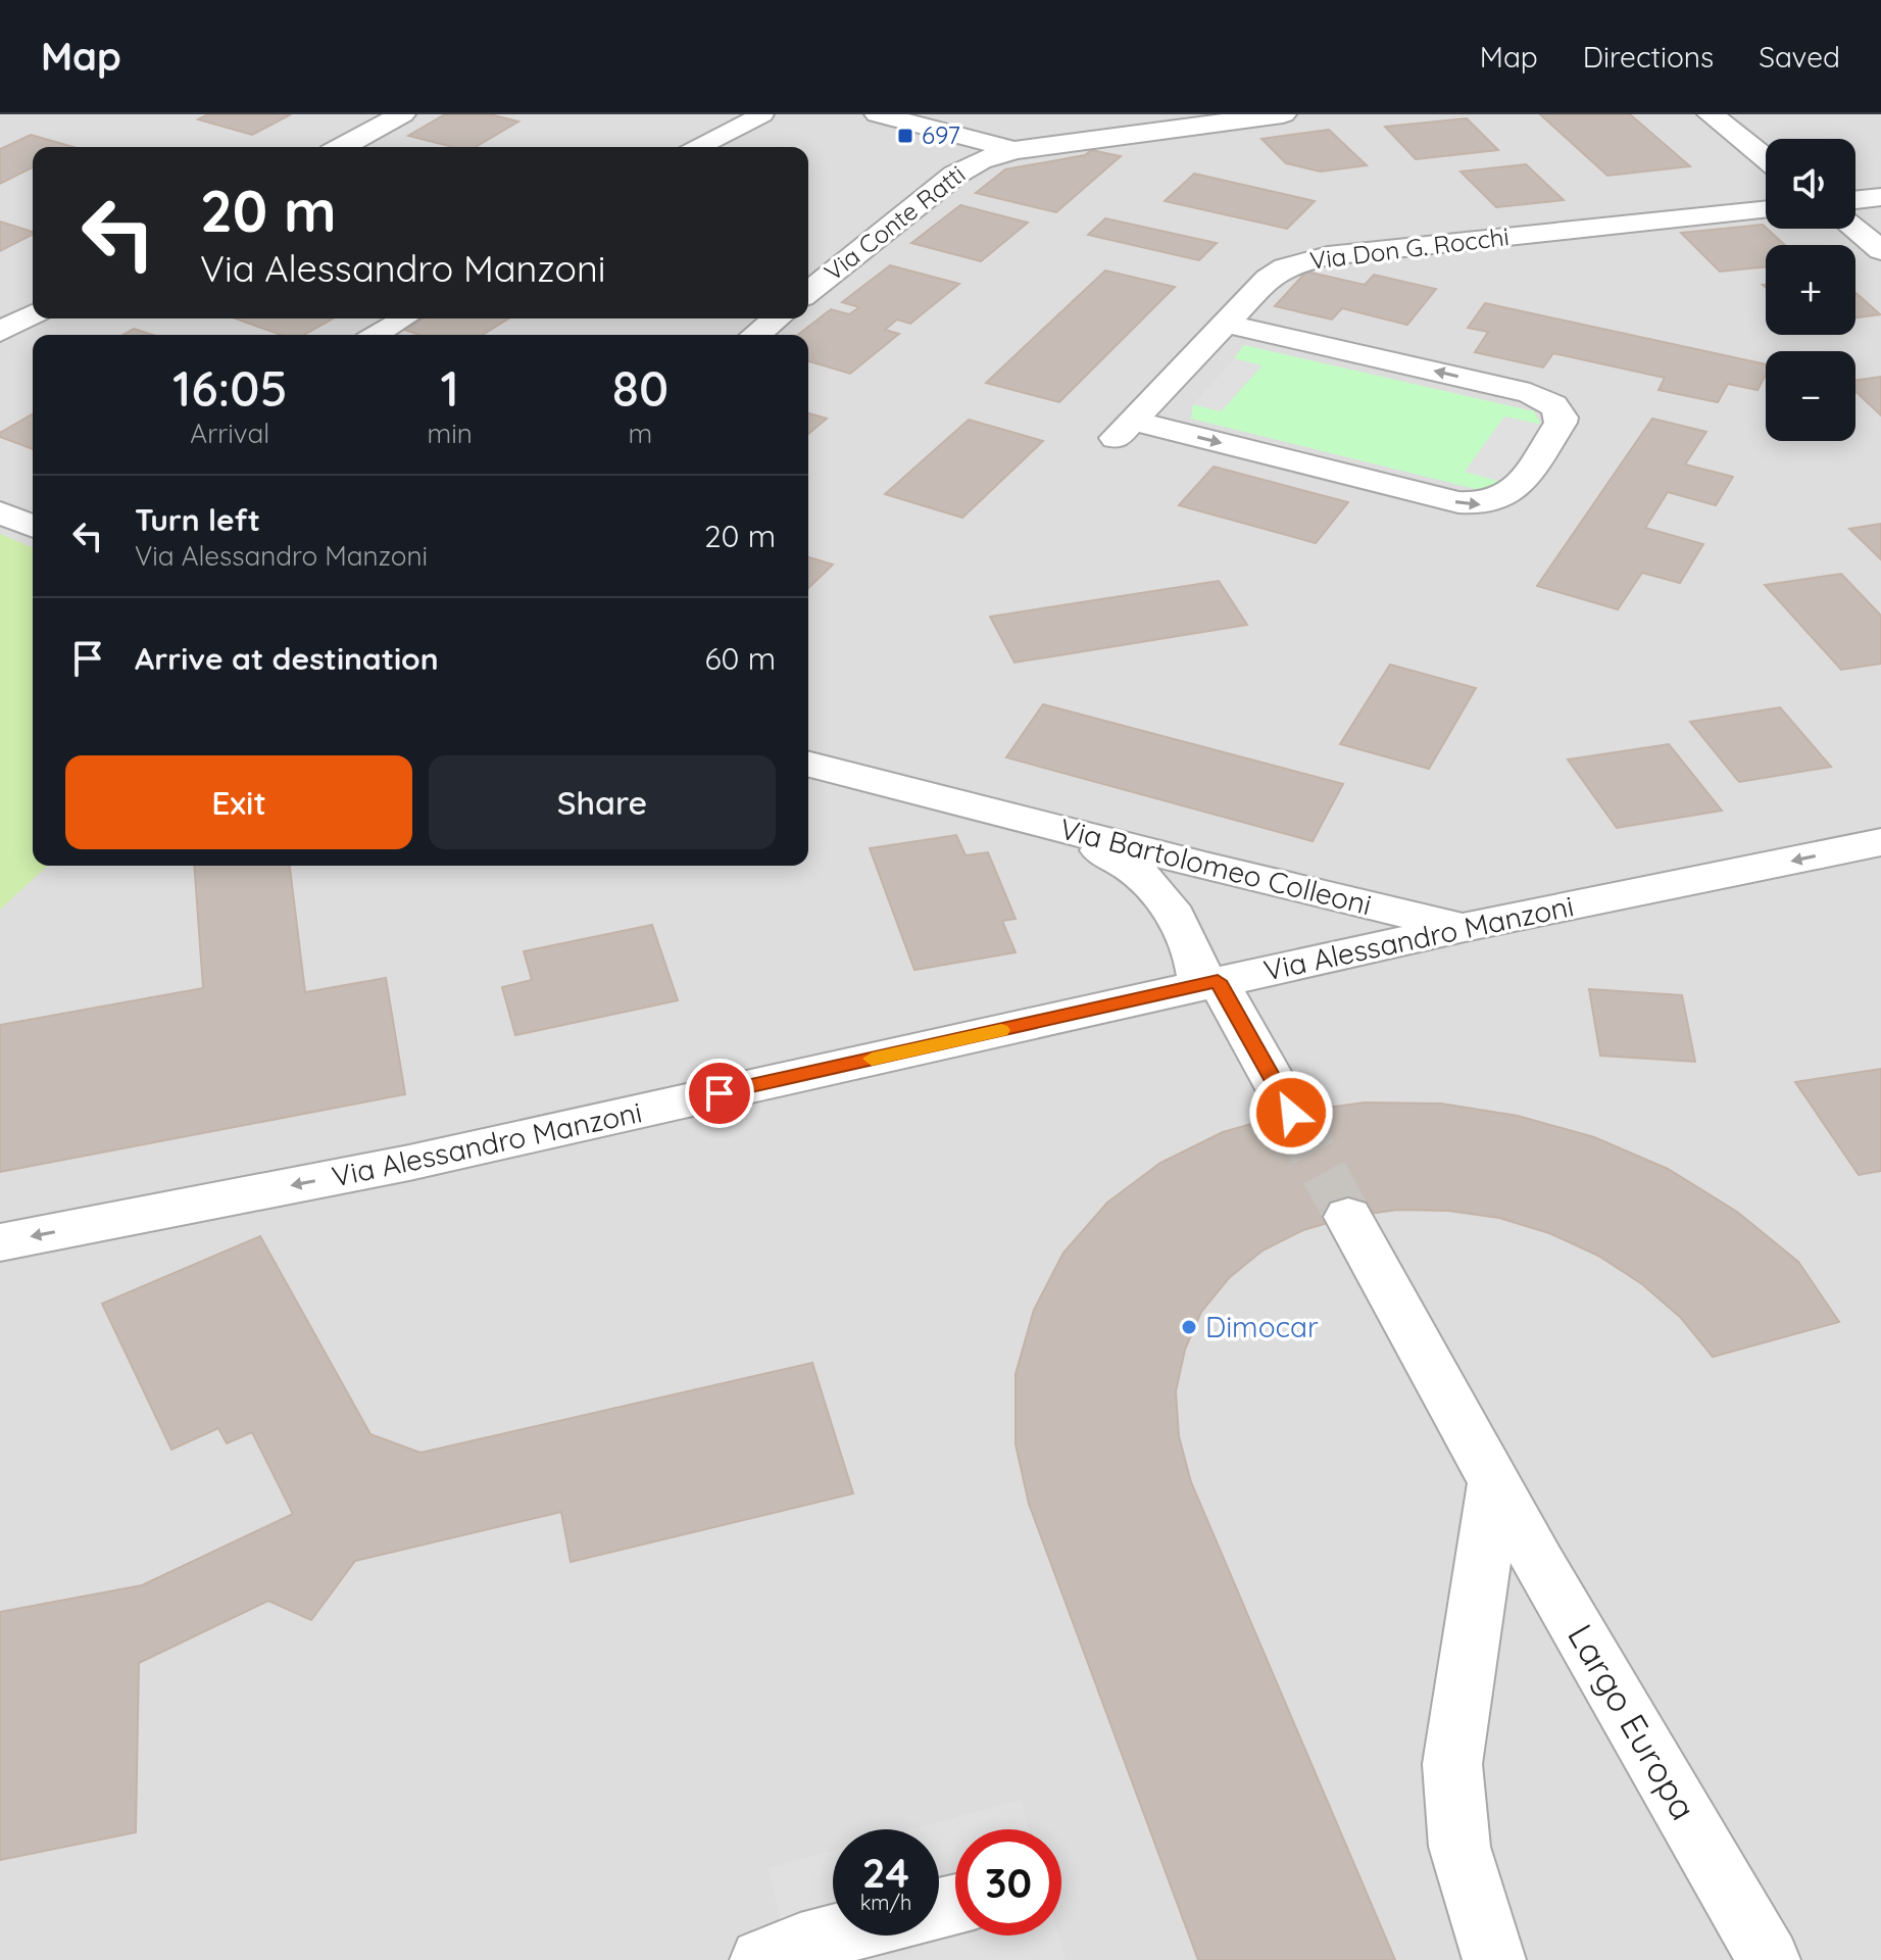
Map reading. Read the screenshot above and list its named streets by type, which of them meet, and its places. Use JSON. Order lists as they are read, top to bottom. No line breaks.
{"streets":{"street":["Via Conte Ratti","Via Don G. Rocchi","Via Bartolomeo Colleoni","Via Alessandro Manzoni","Largo Europa"]},"crossings":[["Via Bartolomeo Colleoni","Via Alessandro Manzoni"]],"one_way":["Via Alessandro Manzoni"],"places":{"transit":["697"],"other":["Dimocar"]},"page":{"header":"Map","nav":["Map","Directions","Saved"],"map_buttons":["+","−"],"turn":["20 m","Via Alessandro Manzoni"],"eta":["16:05","Arrival","1","min","80","m"],"list":[{"name":"Turn left","note":"Via Alessandro Manzoni","value":"20 m"},{"name":"Arrive at destination","value":"60 m"}],"buttons":["Exit","Share"],"speed":"24 km/h","limit":"30"}}
